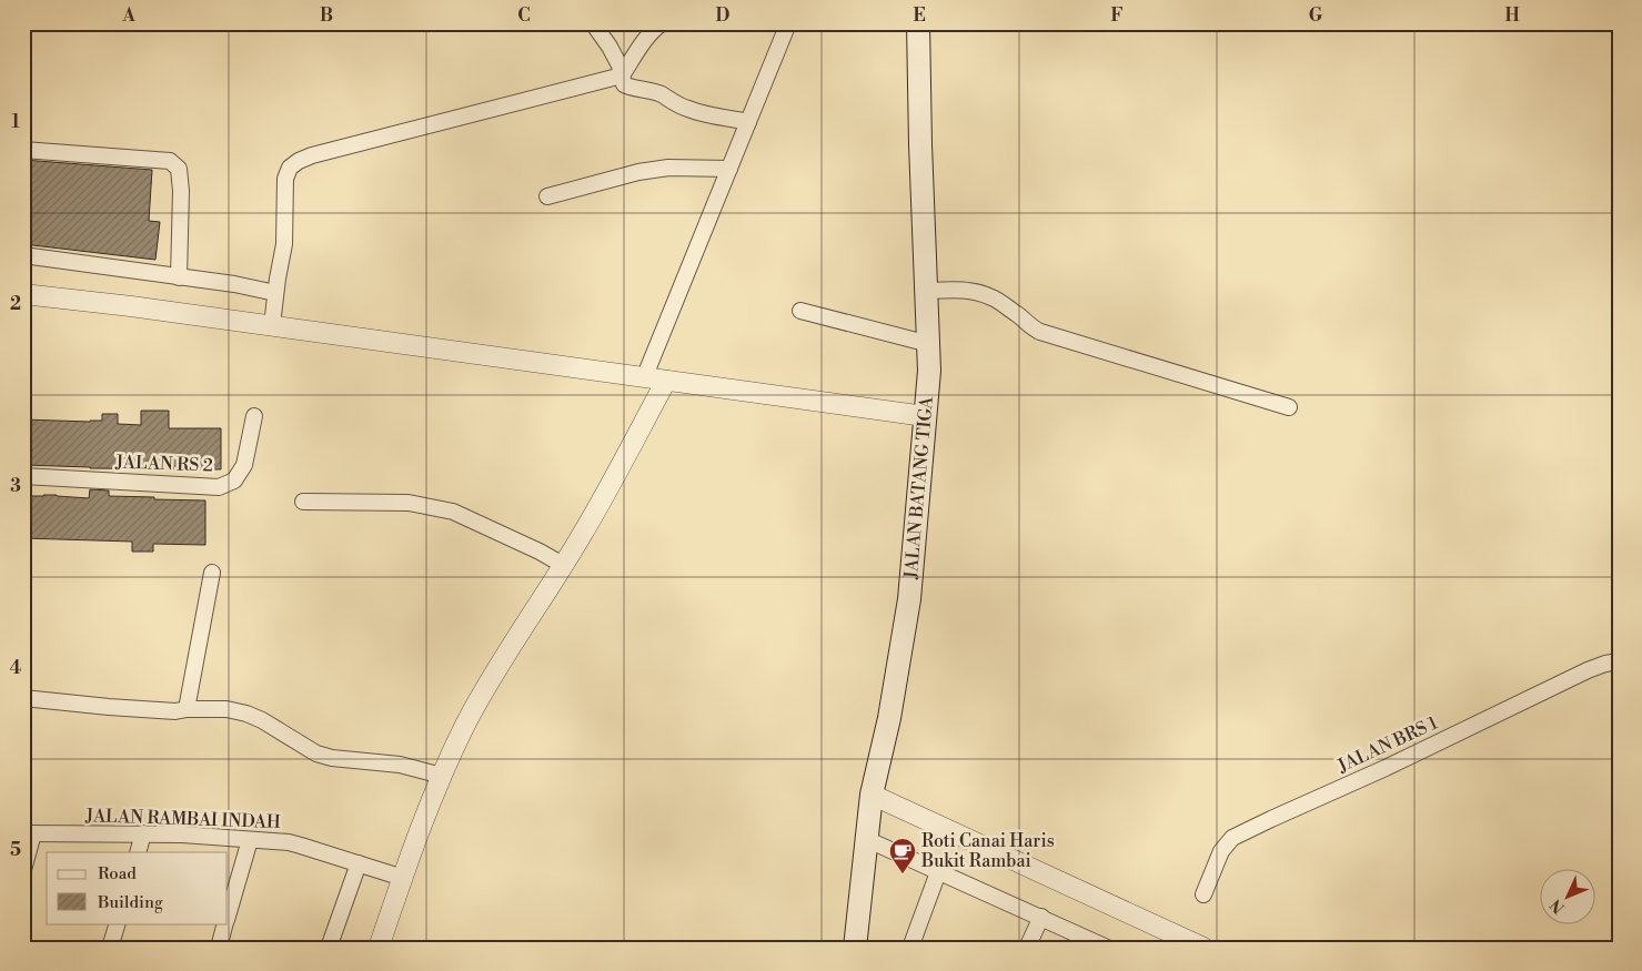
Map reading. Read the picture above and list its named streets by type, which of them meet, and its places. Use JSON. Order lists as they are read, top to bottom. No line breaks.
{"streets":{"main road":["JALAN BATANG TIGA"],"street":["JALAN RS 2","JALAN BRS 1","JALAN RAMBAI INDAH"]},"places":{"cafe":["Roti Canai Haris Bukit Rambai"]},"legend":["Road","Building"],"north":"bottom left","grid":{"columns":["A","B","C","D","E","F","G","H"],"rows":["1","2","3","4","5"]}}
